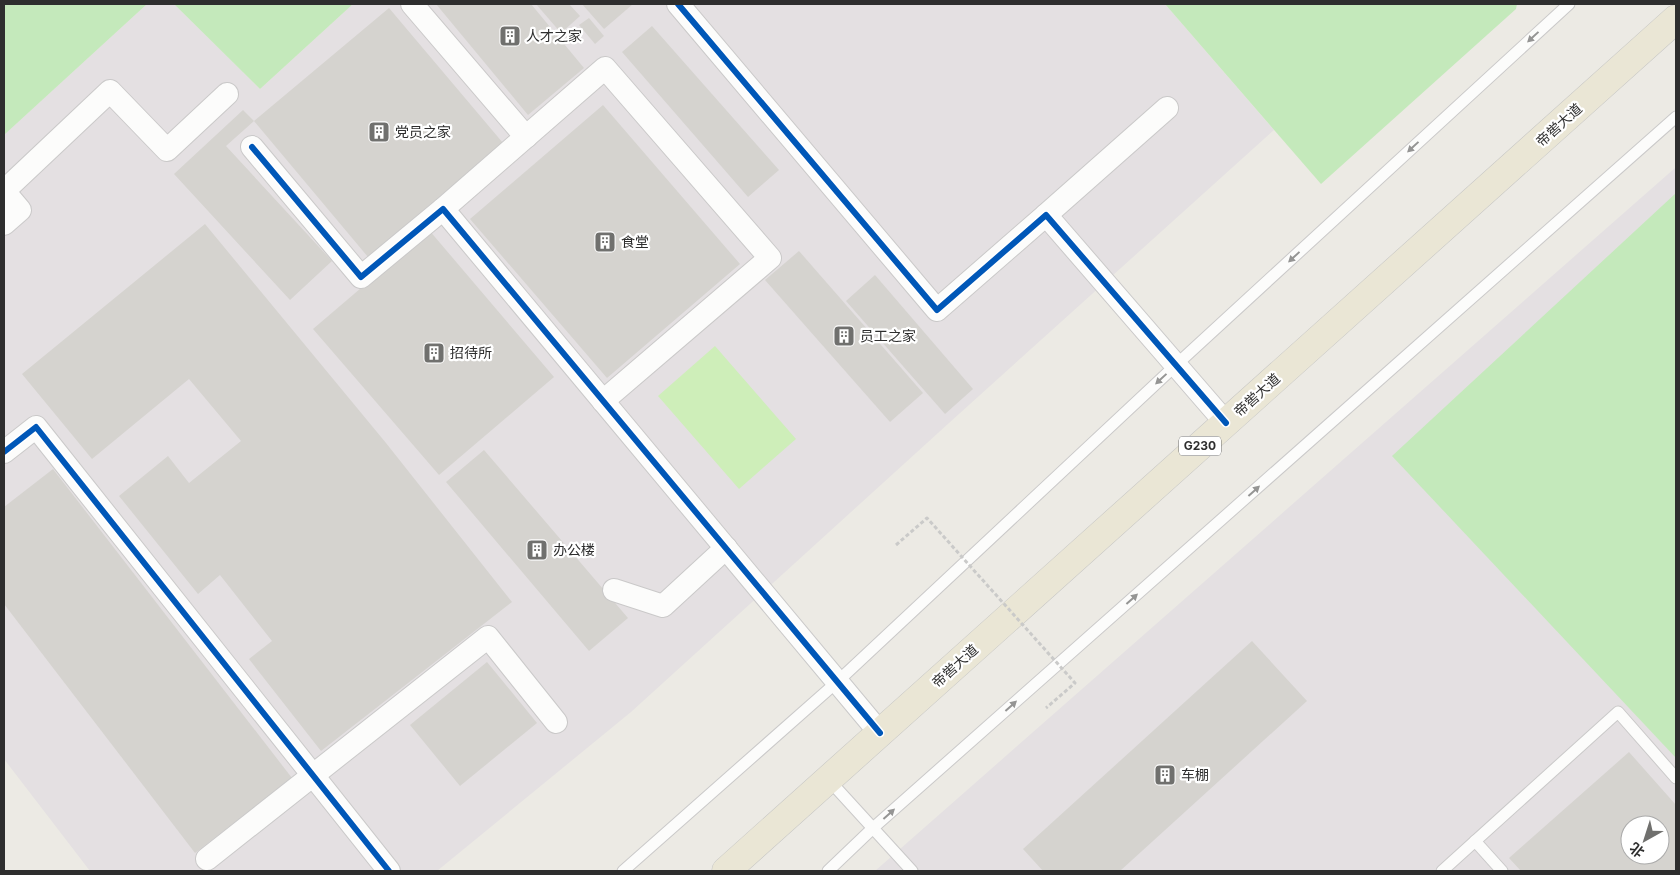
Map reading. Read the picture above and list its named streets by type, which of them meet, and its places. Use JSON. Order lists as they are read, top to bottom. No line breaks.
{"streets":{"highway":["帝喾大道","G230"]},"places":{"building":["人才之家","党员之家","食堂","员工之家","招待所","办公楼","车棚"]},"north":"bottom left"}
